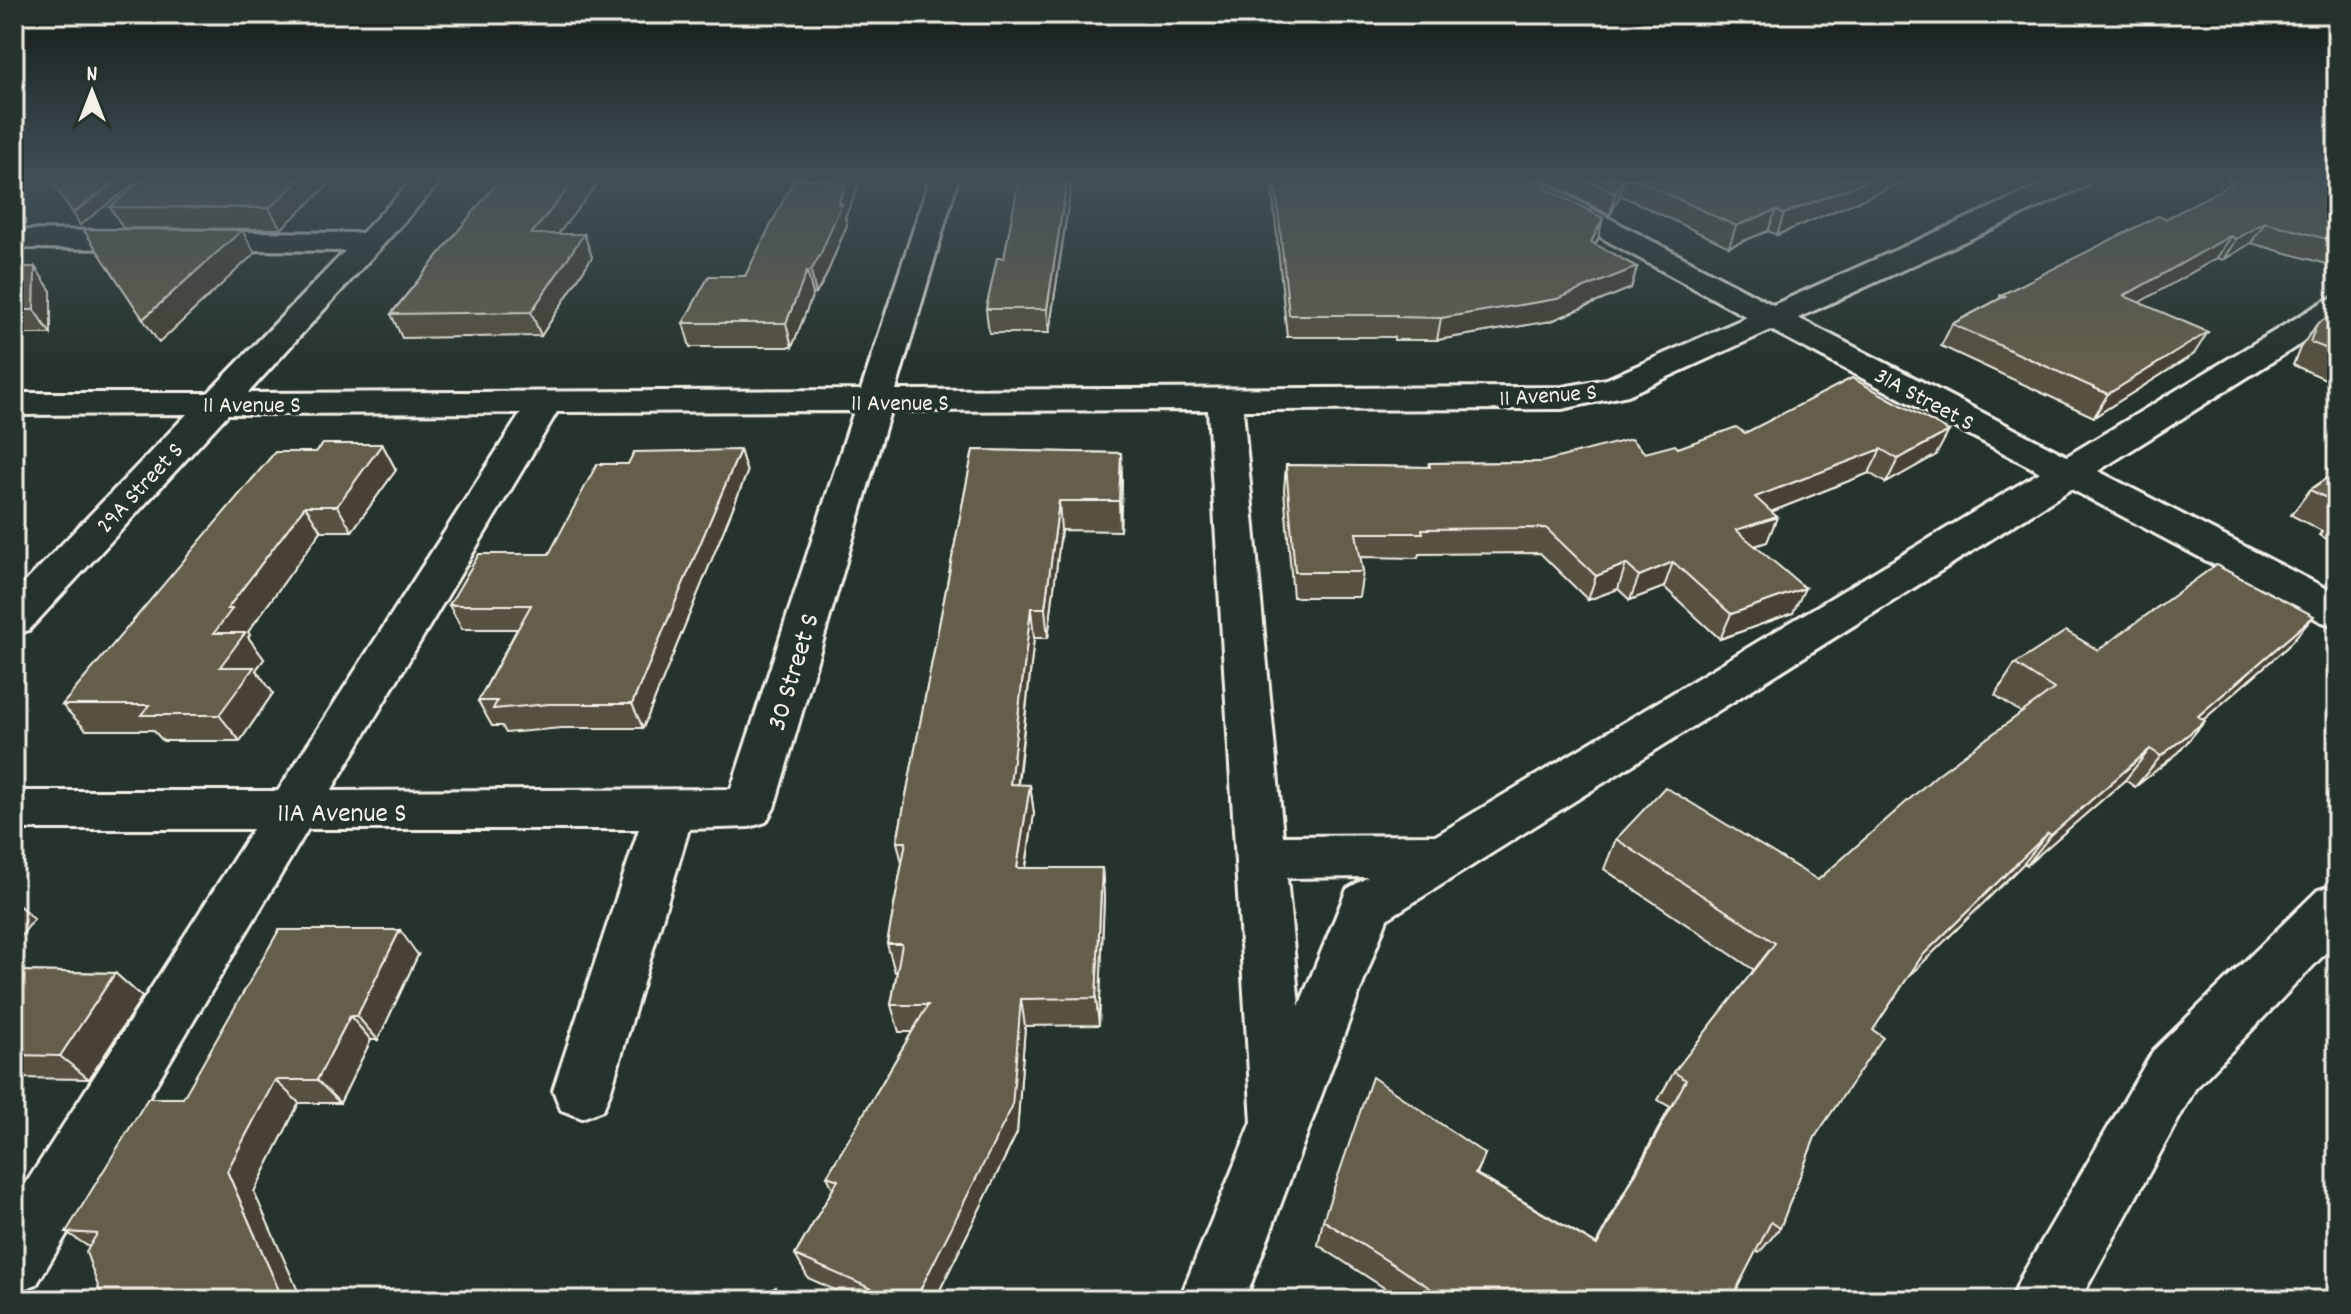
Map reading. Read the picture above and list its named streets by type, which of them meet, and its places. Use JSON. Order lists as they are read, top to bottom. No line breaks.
{"streets":{"street":["11 Avenue S","31A Street S","29A Street S","30 Street S","11A Avenue S"]},"crossings":[["11 Avenue S","31A Street S"],["11 Avenue S","29A Street S"],["11 Avenue S","30 Street S"],["30 Street S","11A Avenue S"]],"north":"top"}
